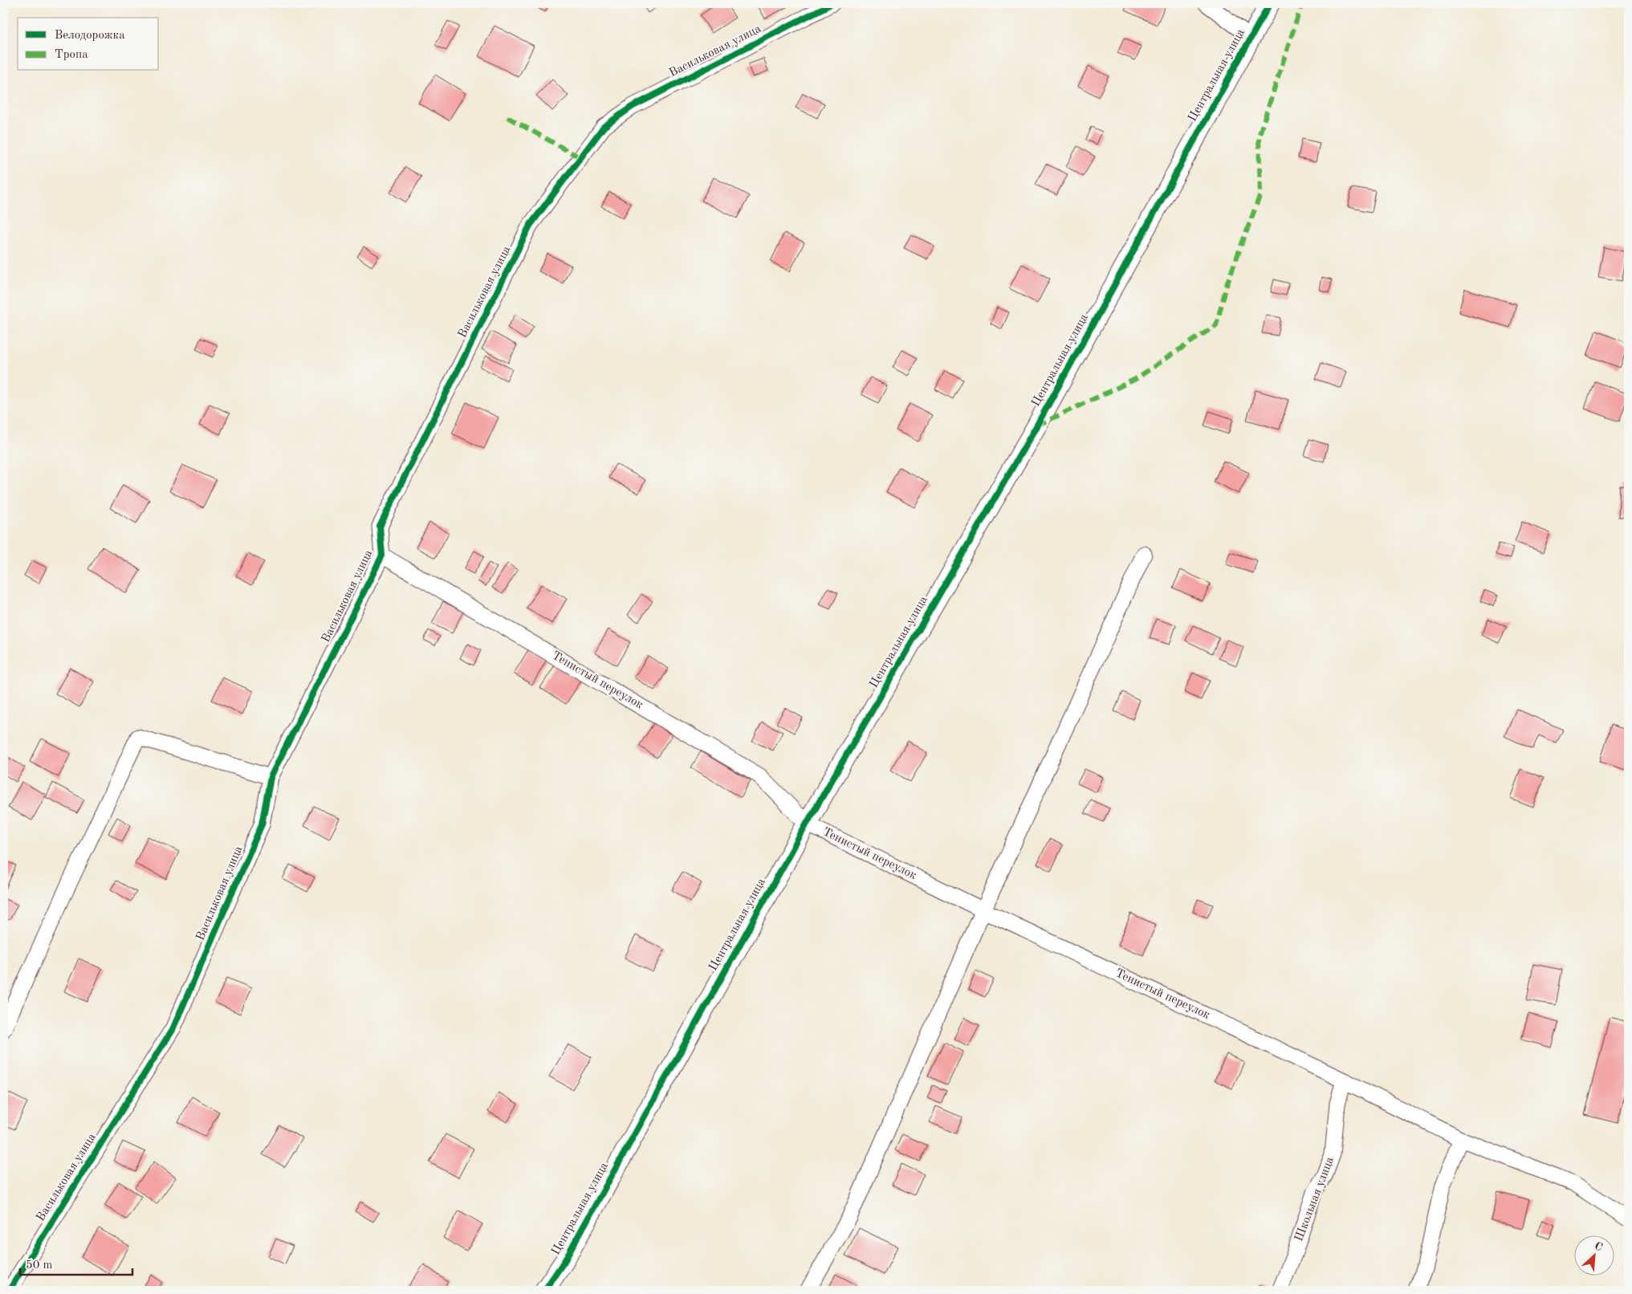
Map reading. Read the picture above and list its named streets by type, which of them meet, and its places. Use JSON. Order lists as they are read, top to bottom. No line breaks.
{"streets":{"street":["Васильковая улица","Центральная улица","Тенистый переулок","Школьная улица"]},"crossings":[["Васильковая улица","Тенистый переулок"],["Центральная улица","Тенистый переулок"],["Тенистый переулок","Школьная улица"]],"legend":["Велодорожка","Тропа"],"scale_bar":"50 m","north":"top right"}
